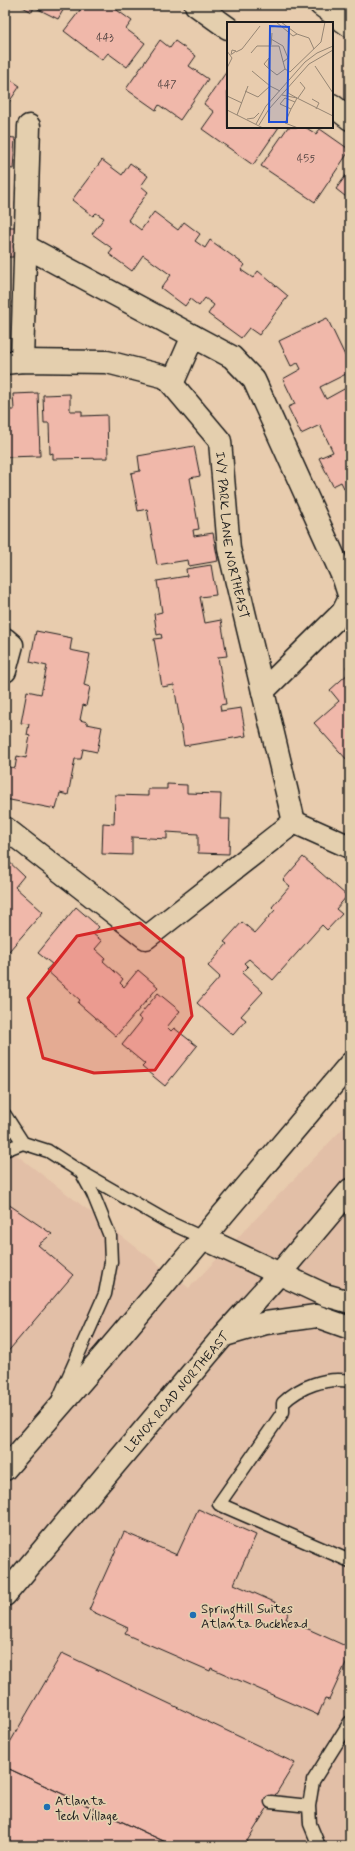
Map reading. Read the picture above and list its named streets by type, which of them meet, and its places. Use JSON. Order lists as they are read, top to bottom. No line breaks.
{"streets":{"street":["IVY PARK LANE NORTHEAST","LENOX ROAD NORTHEAST"]},"places":["SpringHill Suites Atlanta Buckhead","Atlanta Tech Village"],"house_numbers":["443","447","455"]}
